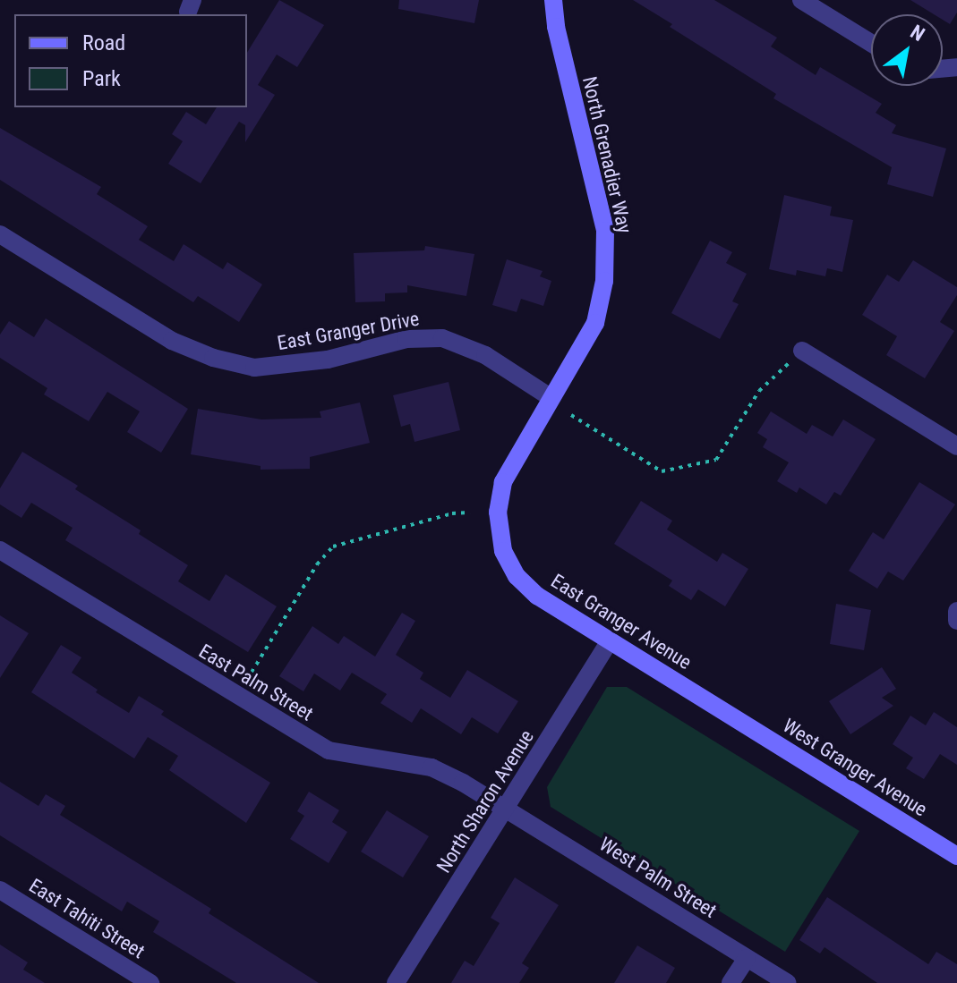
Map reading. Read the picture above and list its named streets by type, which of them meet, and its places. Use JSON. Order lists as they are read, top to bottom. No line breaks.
{"streets":{"street":["North Grenadier Way","East Granger Drive","East Granger Avenue","East Palm Street","West Granger Avenue","North Sharon Avenue","West Palm Street","East Tahiti Street"]},"crossings":[["North Grenadier Way","East Granger Drive"],["North Grenadier Way","East Granger Avenue"],["East Granger Avenue","West Granger Avenue"],["East Granger Avenue","North Sharon Avenue"],["East Palm Street","North Sharon Avenue"],["East Palm Street","West Palm Street"],["North Sharon Avenue","West Palm Street"]],"legend":["Road","Park"],"north":"top right"}
